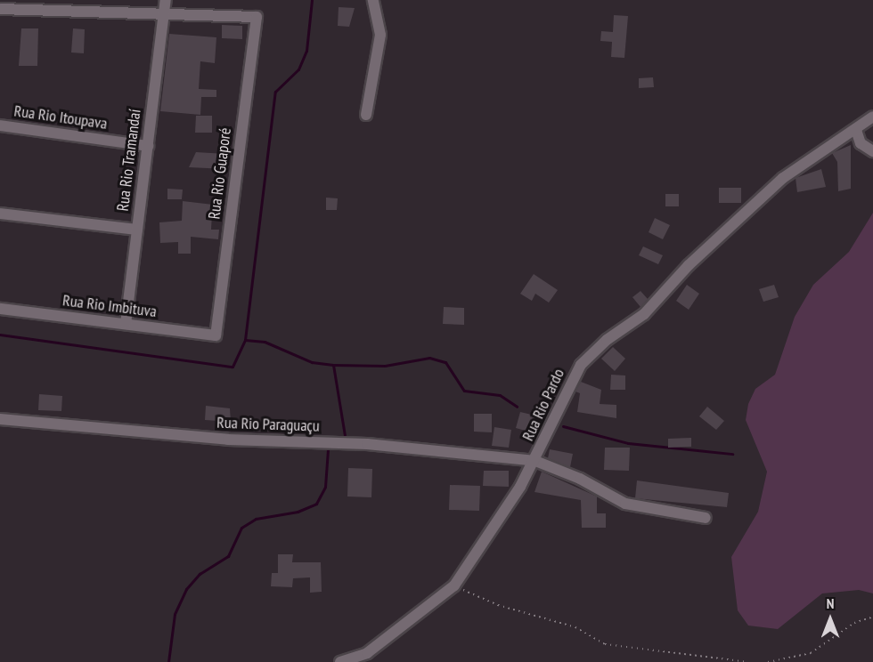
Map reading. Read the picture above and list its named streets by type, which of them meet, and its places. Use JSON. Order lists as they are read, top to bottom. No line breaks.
{"streets":{"street":["Rua Rio Itoupava","Rua Rio Tramandaí","Rua Rio Guaporé","Rua Rio Imbituva","Rua Rio Pardo","Rua Rio Paraguaçu"]},"crossings":[["Rua Rio Itoupava","Rua Rio Tramandaí"],["Rua Rio Tramandaí","Rua Rio Guaporé"],["Rua Rio Tramandaí","Rua Rio Imbituva"],["Rua Rio Guaporé","Rua Rio Imbituva"],["Rua Rio Pardo","Rua Rio Paraguaçu"]],"north":"top"}
